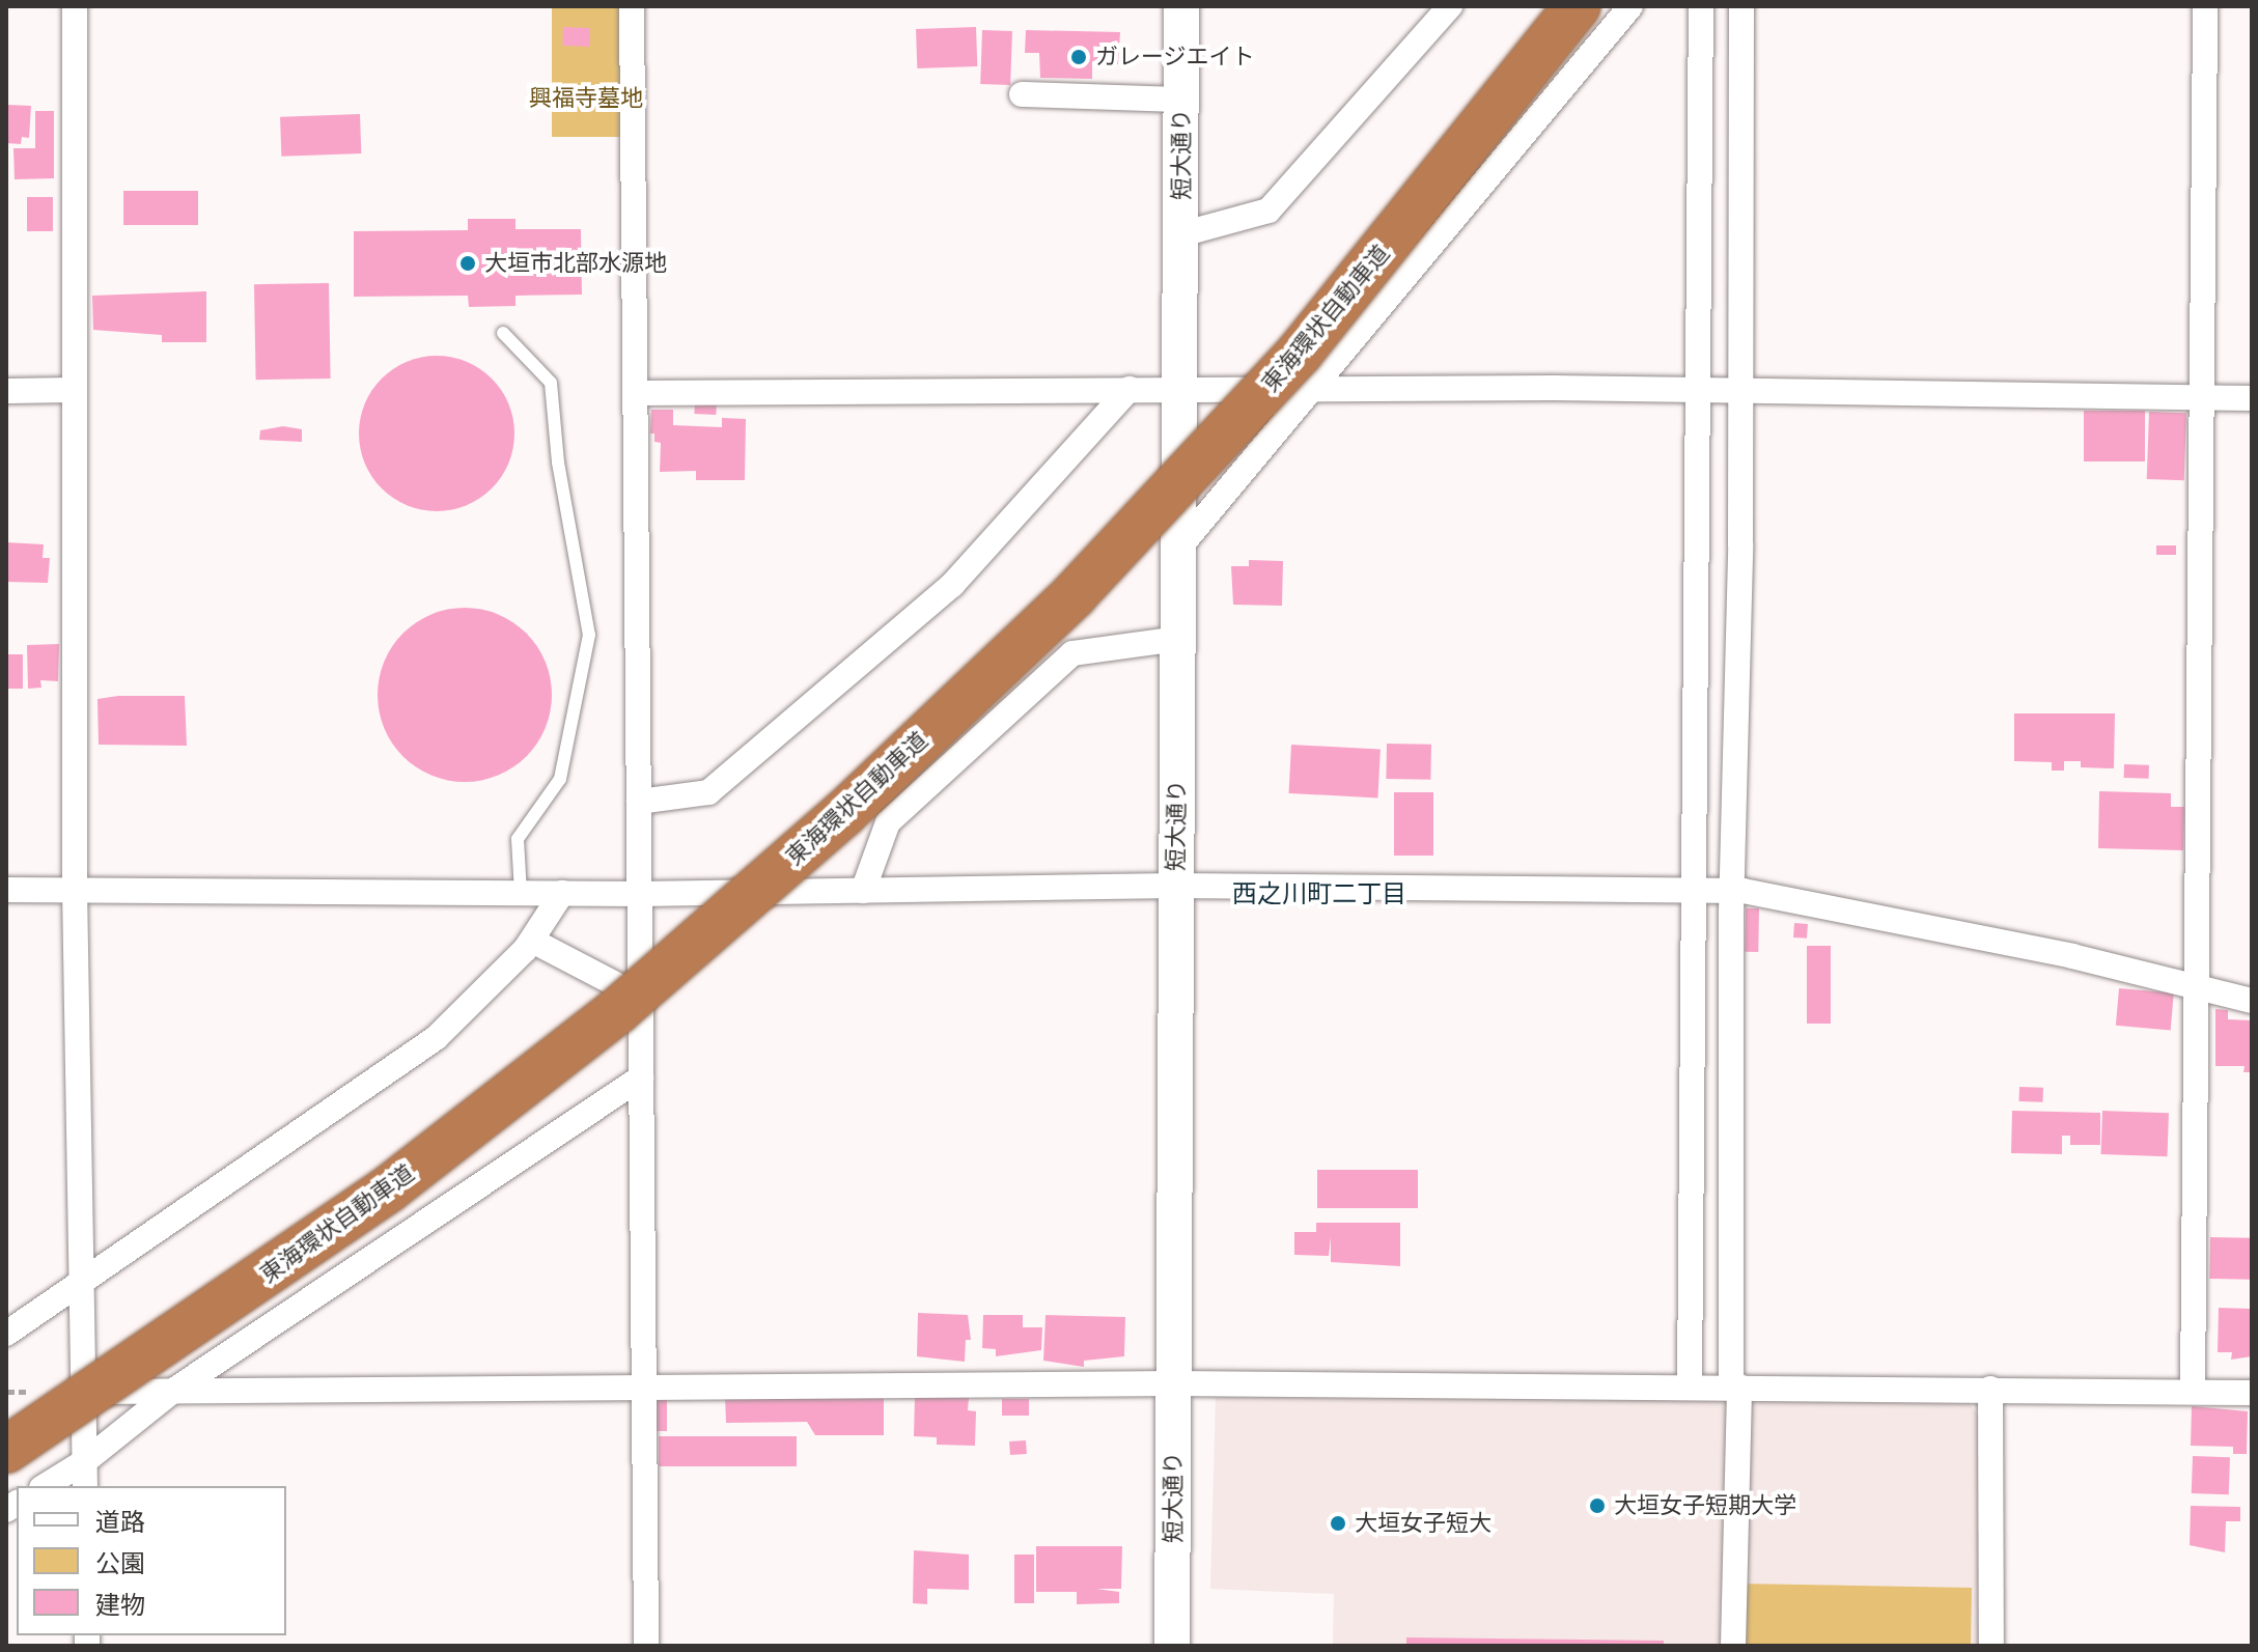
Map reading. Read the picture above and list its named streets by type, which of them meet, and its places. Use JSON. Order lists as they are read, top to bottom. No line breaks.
{"streets":{"highway":["東海環状自動車道"],"street":["短大通り"]},"districts":["西之川町二丁目"],"parks":["興福寺墓地"],"places":["ガレージエイト","大垣市北部水源地","大垣女子短期大学","大垣女子短大"],"legend":["道路","公園","建物"]}
